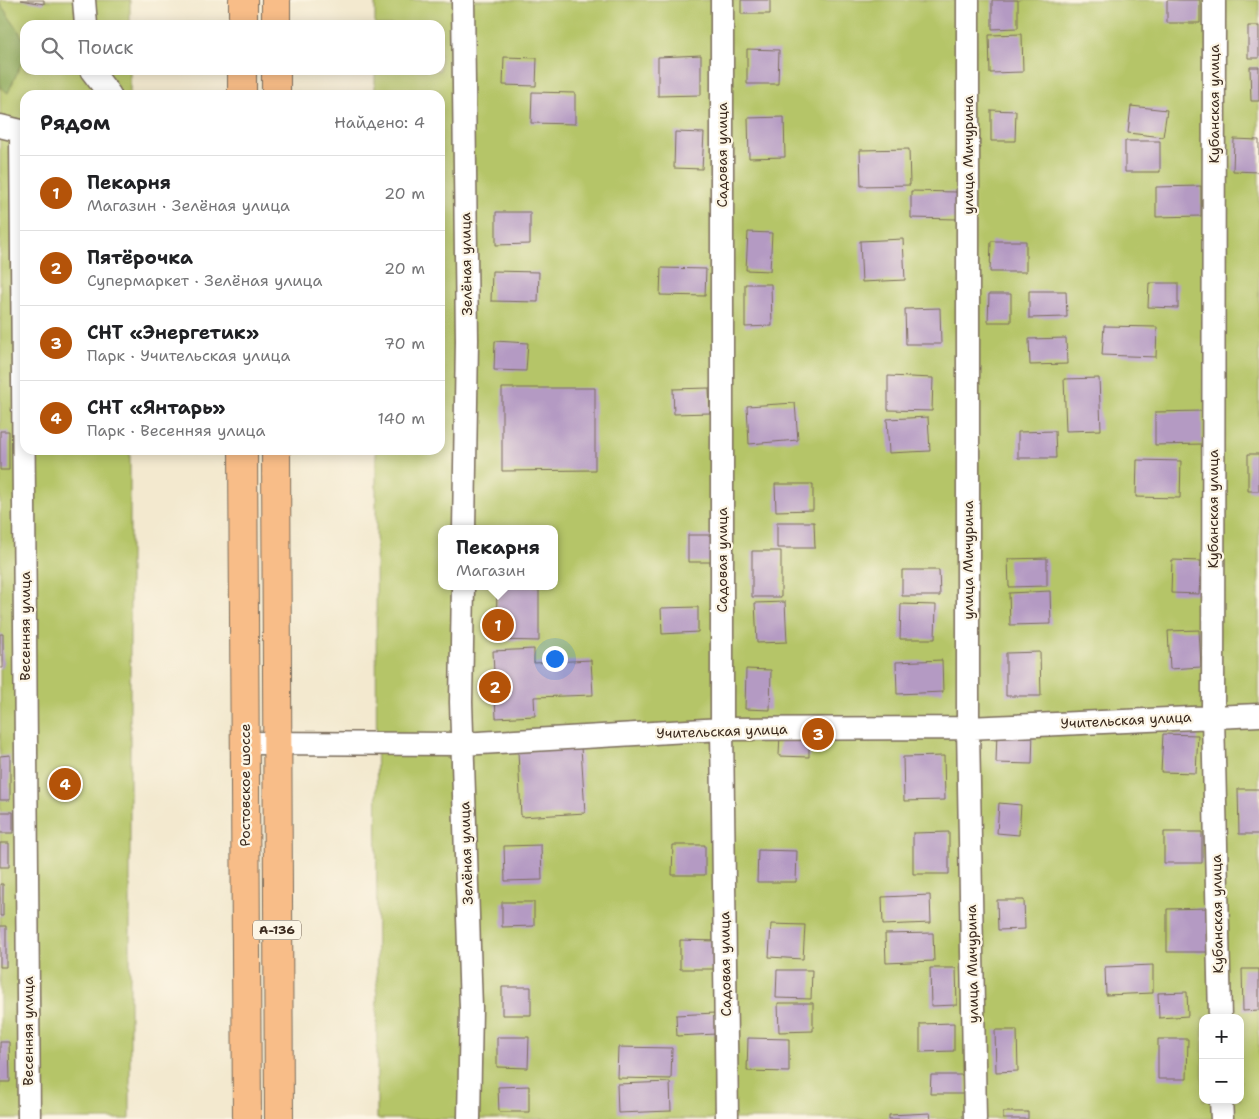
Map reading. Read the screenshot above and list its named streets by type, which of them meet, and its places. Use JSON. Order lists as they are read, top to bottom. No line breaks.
{"streets":{"highway":["Ростовское шоссе","А-136"],"street":["Кубанская улица","Садовая улица","улица Мичурина","Зелёная улица","Весенняя улица","Учительская улица"]},"crossings":[["Кубанская улица","Учительская улица"],["Садовая улица","Учительская улица"],["улица Мичурина","Учительская улица"],["Зелёная улица","Учительская улица"],["Учительская улица","Ростовское шоссе"],["Учительская улица","А-136"]],"page":{"search":"Поиск","heading":["Рядом","Найдено: 4"],"list":[{"mark":"1","name":"Пекарня","note":"Магазин · Зелёная улица","value":"20 m"},{"mark":"2","name":"Пятёрочка","note":"Супермаркет · Зелёная улица","value":"20 m"},{"mark":"3","name":"СНТ «Энергетик»","note":"Парк · Учительская улица","value":"70 m"},{"mark":"4","name":"СНТ «Янтарь»","note":"Парк · Весенняя улица","value":"140 m"}],"popup":["Пекарня","Магазин"],"pins":["1","2","3","4"],"map_buttons":["+","−"]}}
